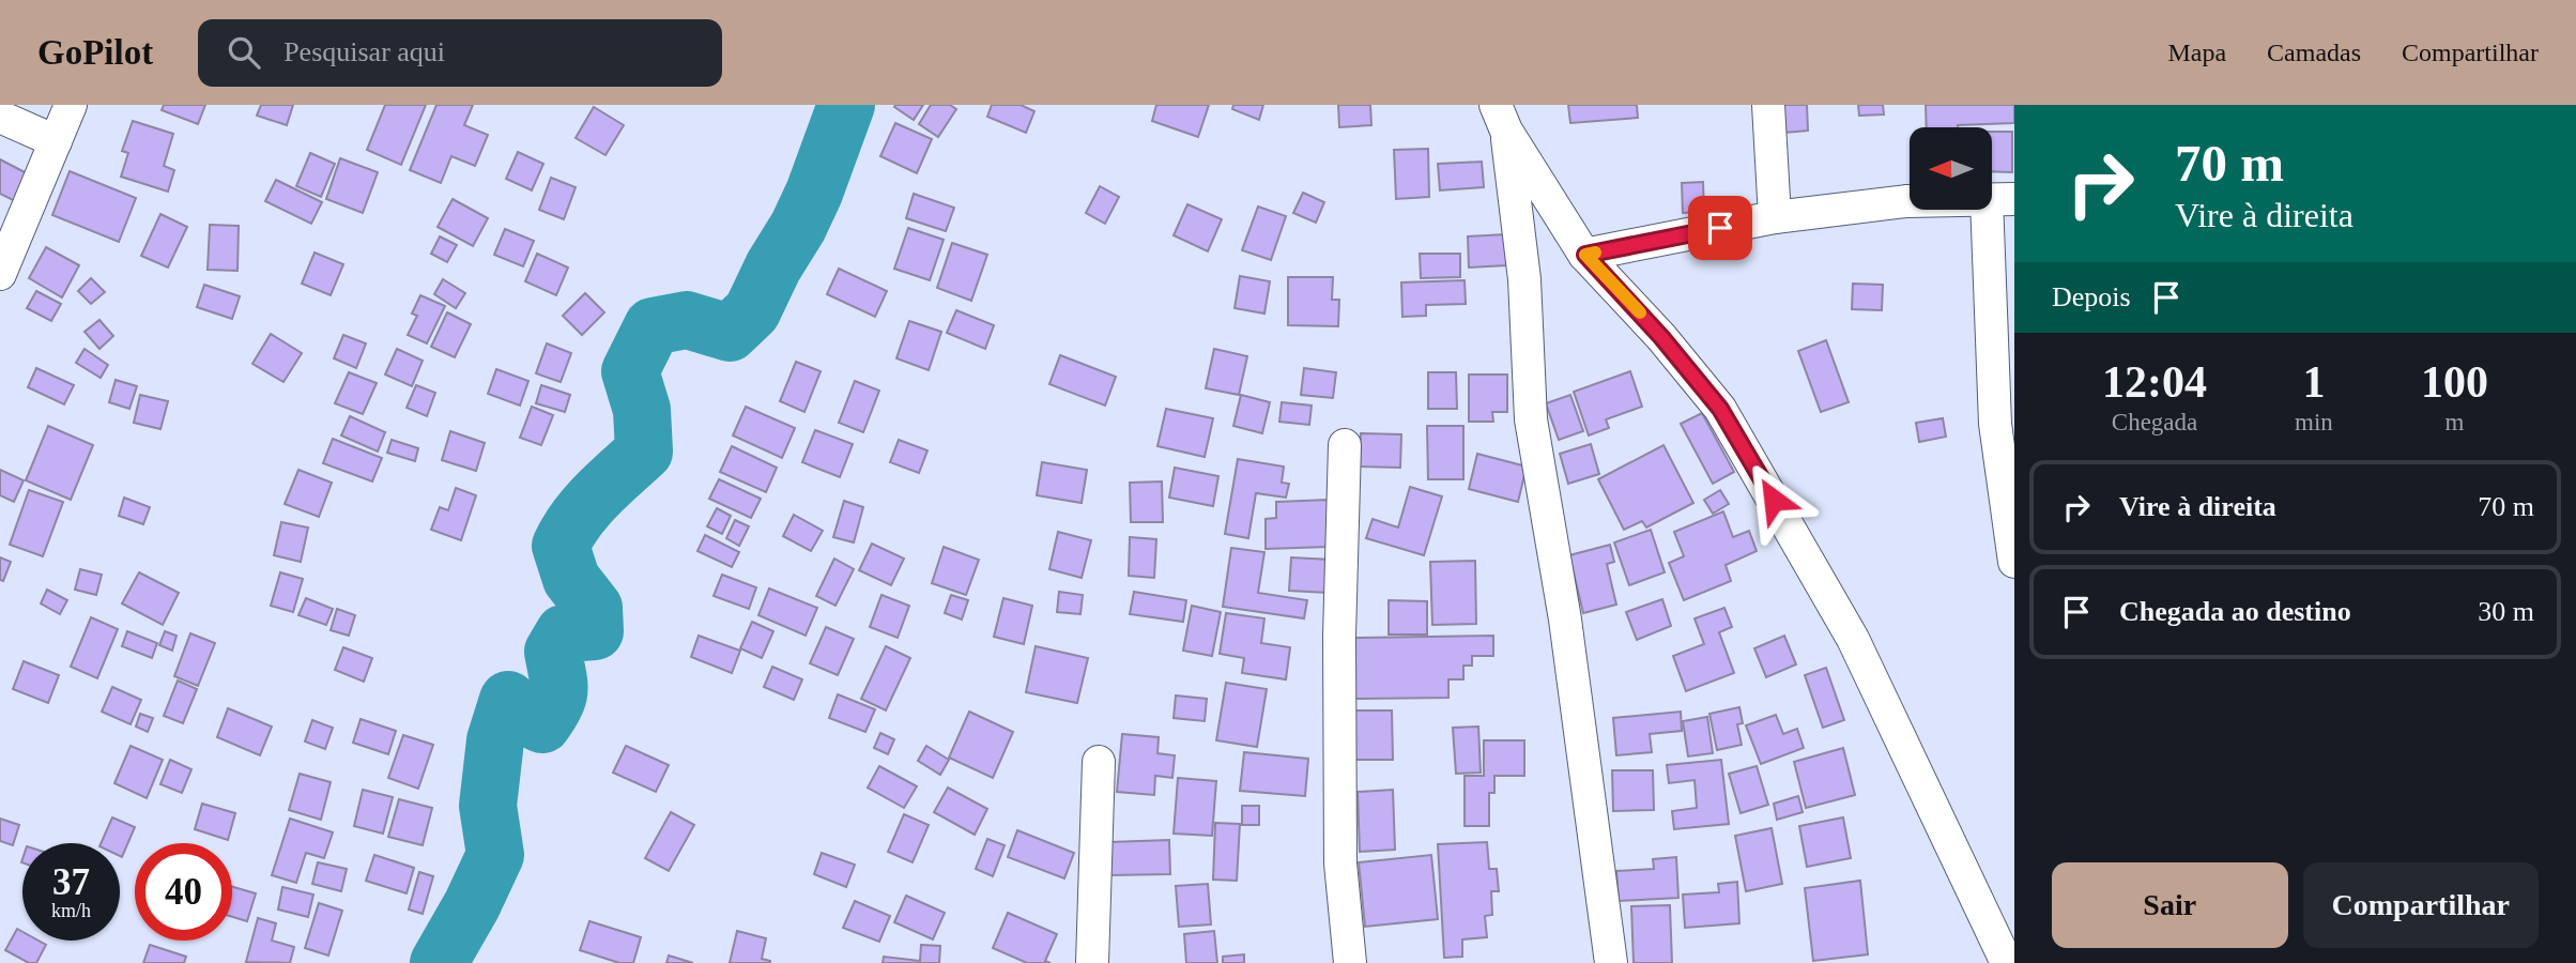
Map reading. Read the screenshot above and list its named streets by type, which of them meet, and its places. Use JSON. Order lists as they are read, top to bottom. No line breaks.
{"north":"left","page":{"header":"GoPilot","search":"Pesquisar aqui","nav":["Mapa","Camadas","Compartilhar"],"turn":["70 m","Vire à direita"],"then":"Depois","eta":["12:04","Chegada","1","min","100","m"],"list":[{"name":"Vire à direita","value":"70 m"},{"name":"Chegada ao destino","value":"30 m"}],"speed":"37 km/h","limit":"40","buttons":["Sair","Compartilhar"]}}
